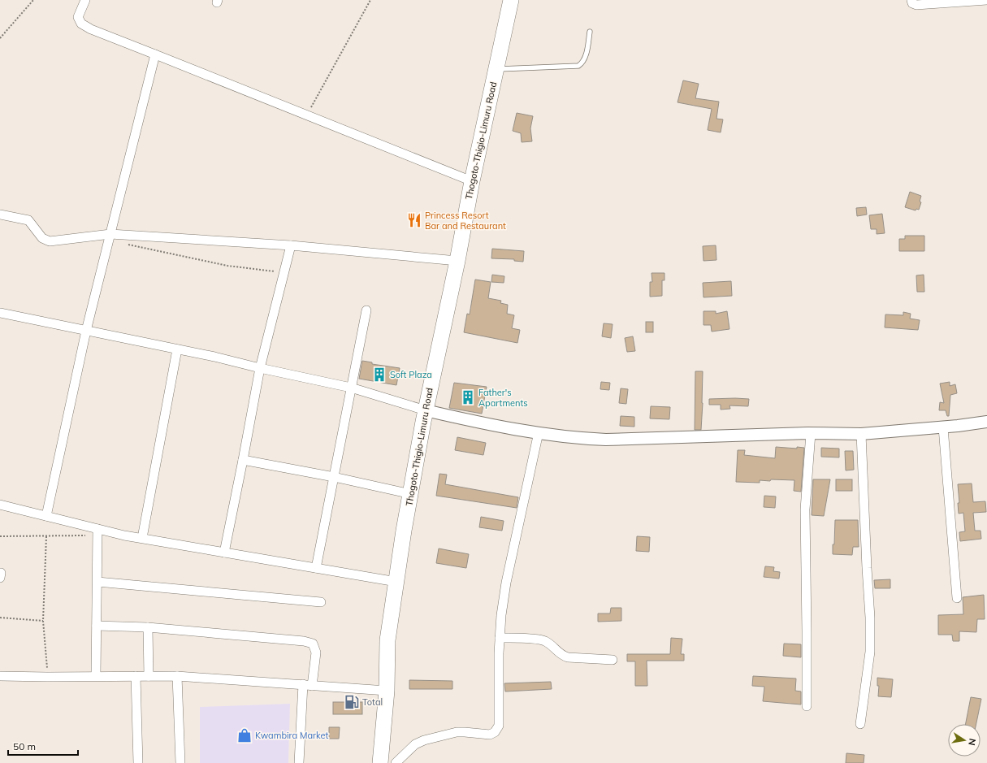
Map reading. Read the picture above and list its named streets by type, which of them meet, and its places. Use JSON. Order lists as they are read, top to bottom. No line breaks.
{"streets":{"highway":["Thogoto-Thigio-Limuru Road"]},"places":{"restaurant":["Princess Resort Bar and Restaurant"],"building":["Soft Plaza","Father's Apartments"],"fuel station":["Total"],"shop":["Kwambira Market"]},"scale_bar":"50 m","north":"right"}
